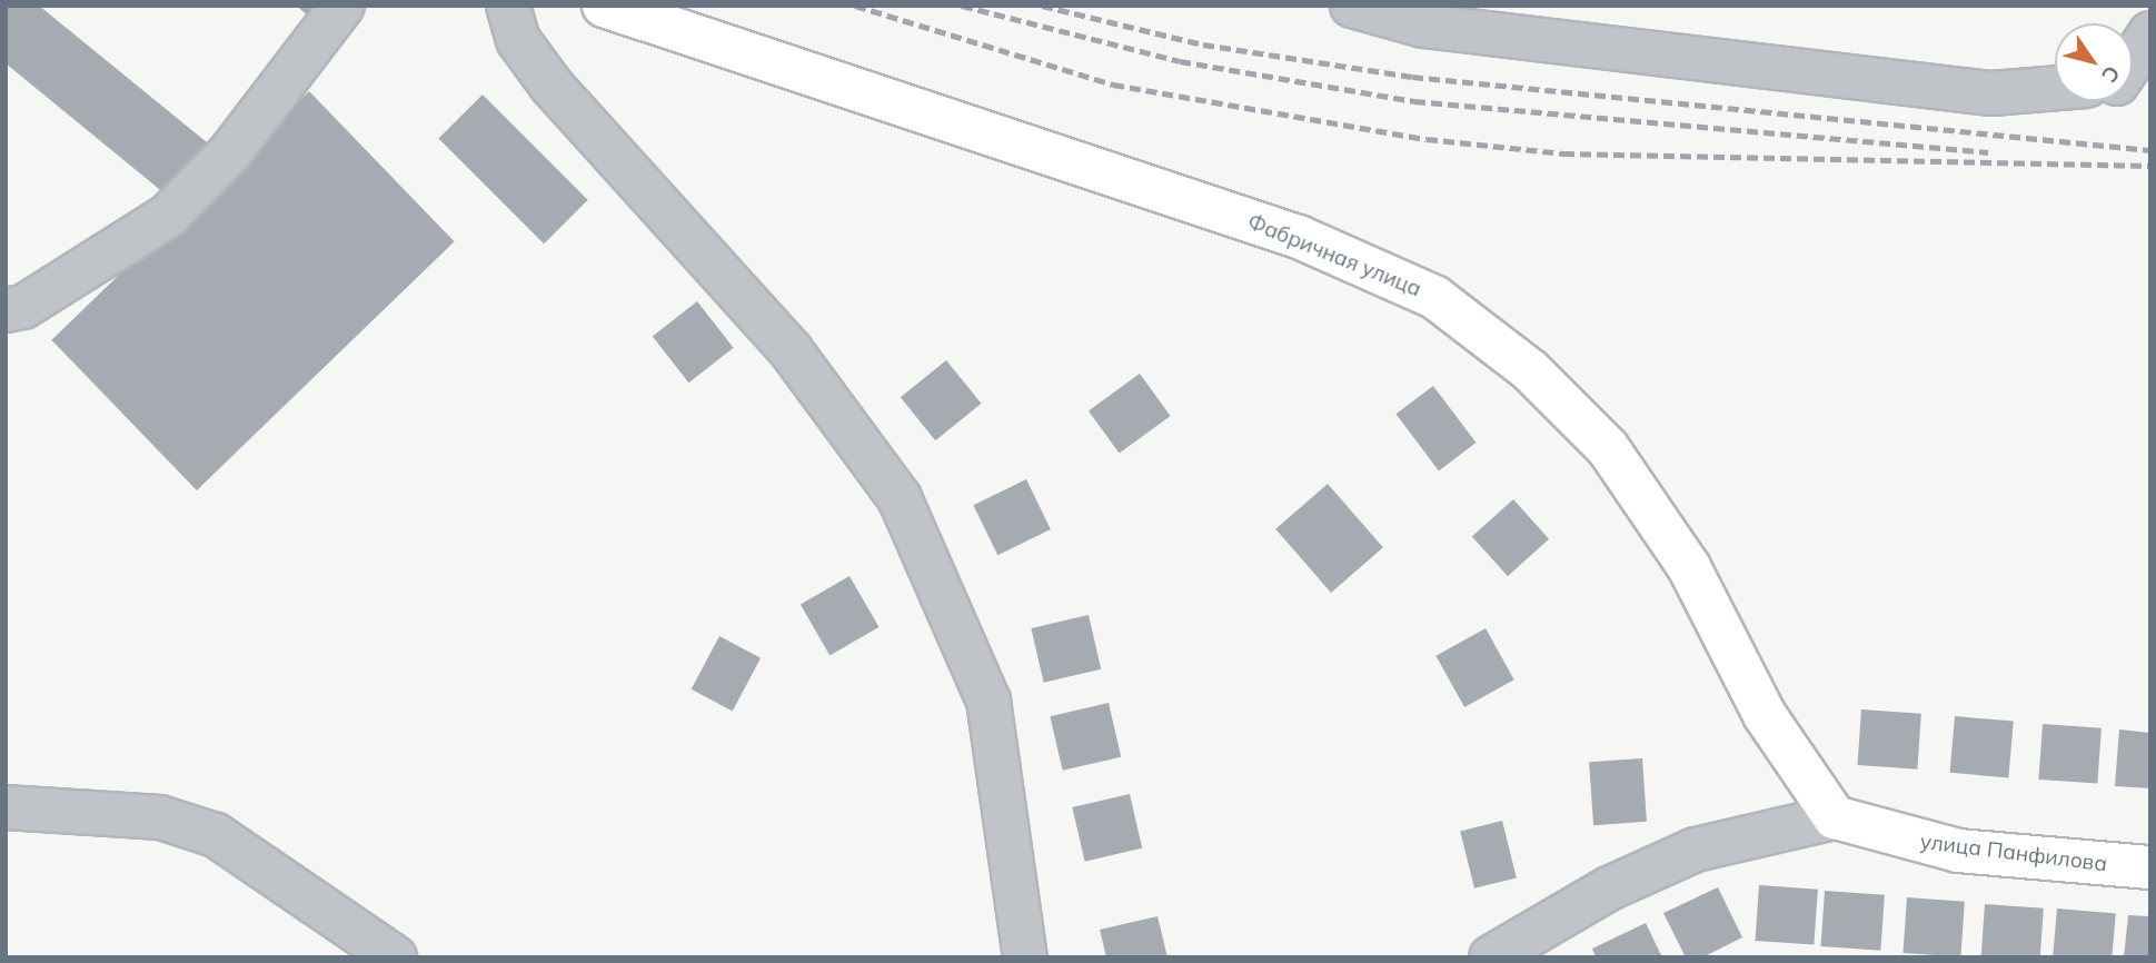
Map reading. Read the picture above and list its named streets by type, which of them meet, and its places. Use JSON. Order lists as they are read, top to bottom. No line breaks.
{"streets":{"main road":["Фабричная улица","улица Панфилова"]},"crossings":[["Фабричная улица","улица Панфилова"]],"north":"bottom right"}
